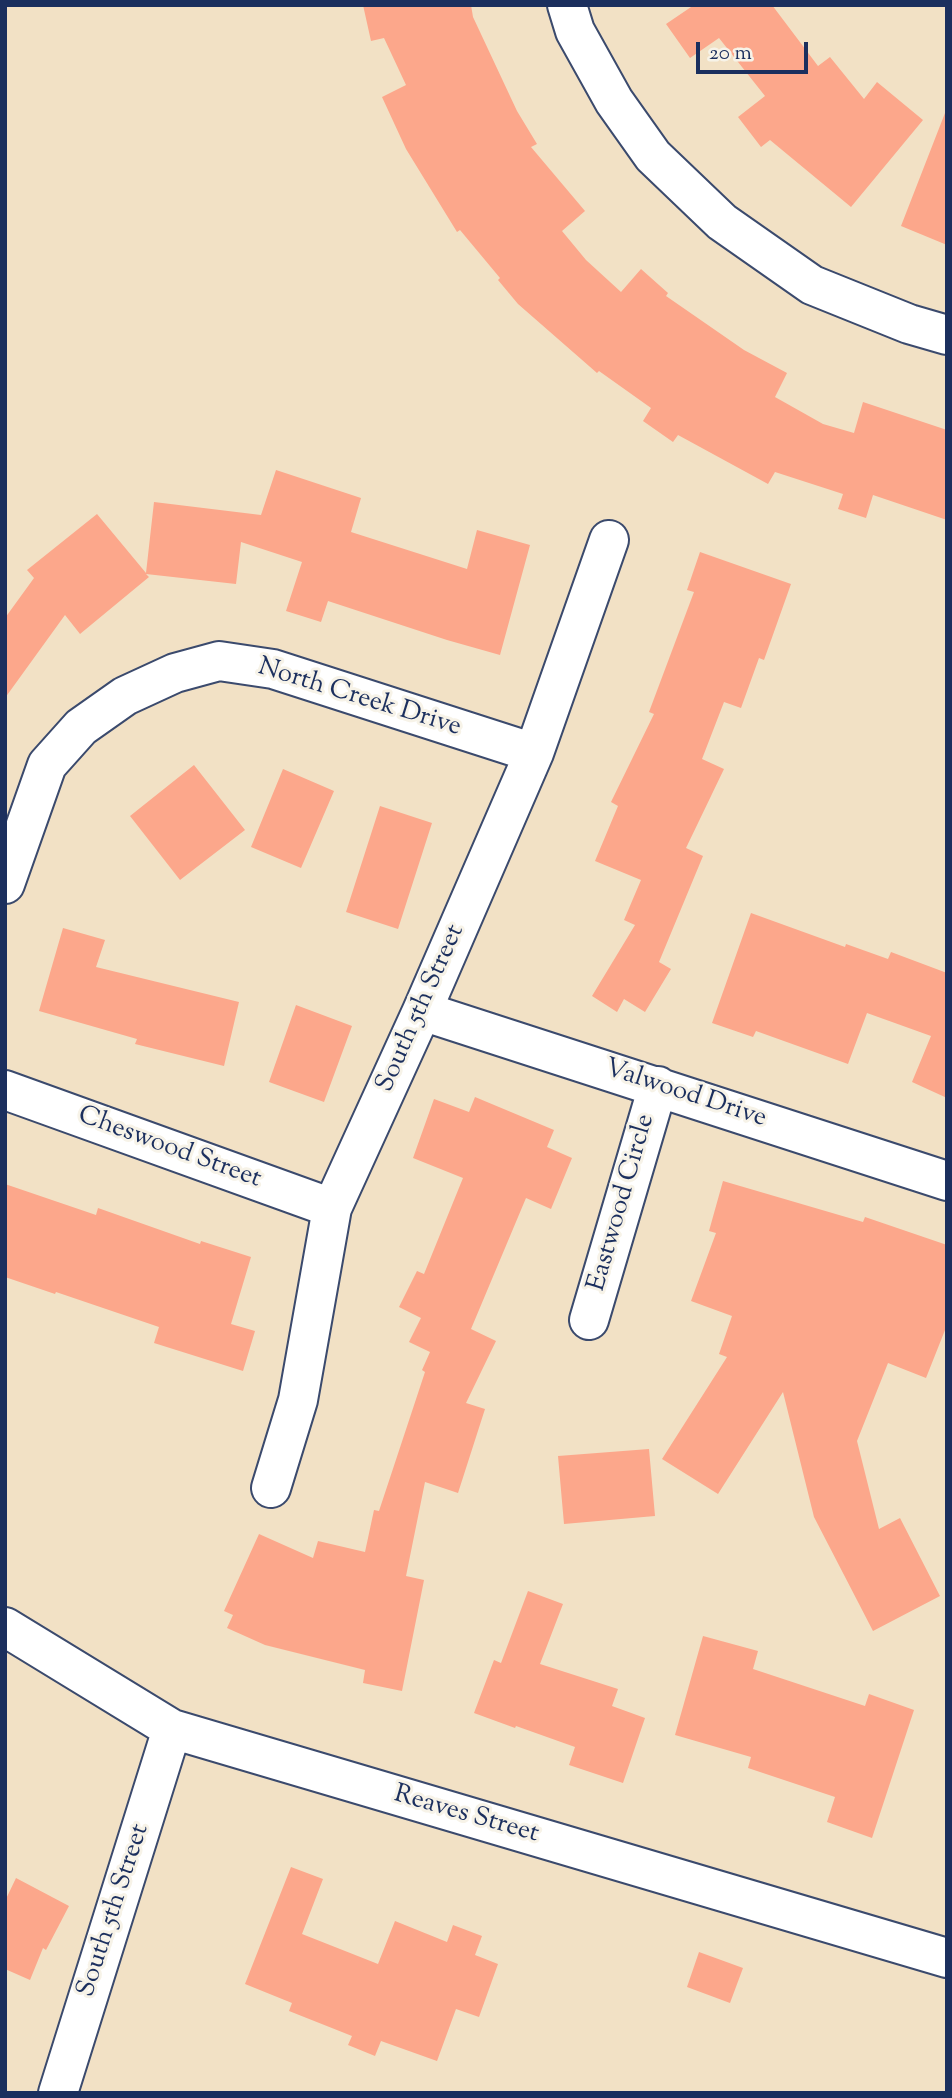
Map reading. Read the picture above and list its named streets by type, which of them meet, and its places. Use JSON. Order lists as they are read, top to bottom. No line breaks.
{"streets":{"street":["North Creek Drive","South 5th Street","Valwood Drive","Cheswood Street","Eastwood Circle","Reaves Street"]},"crossings":[["North Creek Drive","South 5th Street"],["South 5th Street","Valwood Drive"],["South 5th Street","Cheswood Street"],["South 5th Street","Reaves Street"],["Valwood Drive","Eastwood Circle"]],"scale_bar":"20 m"}
